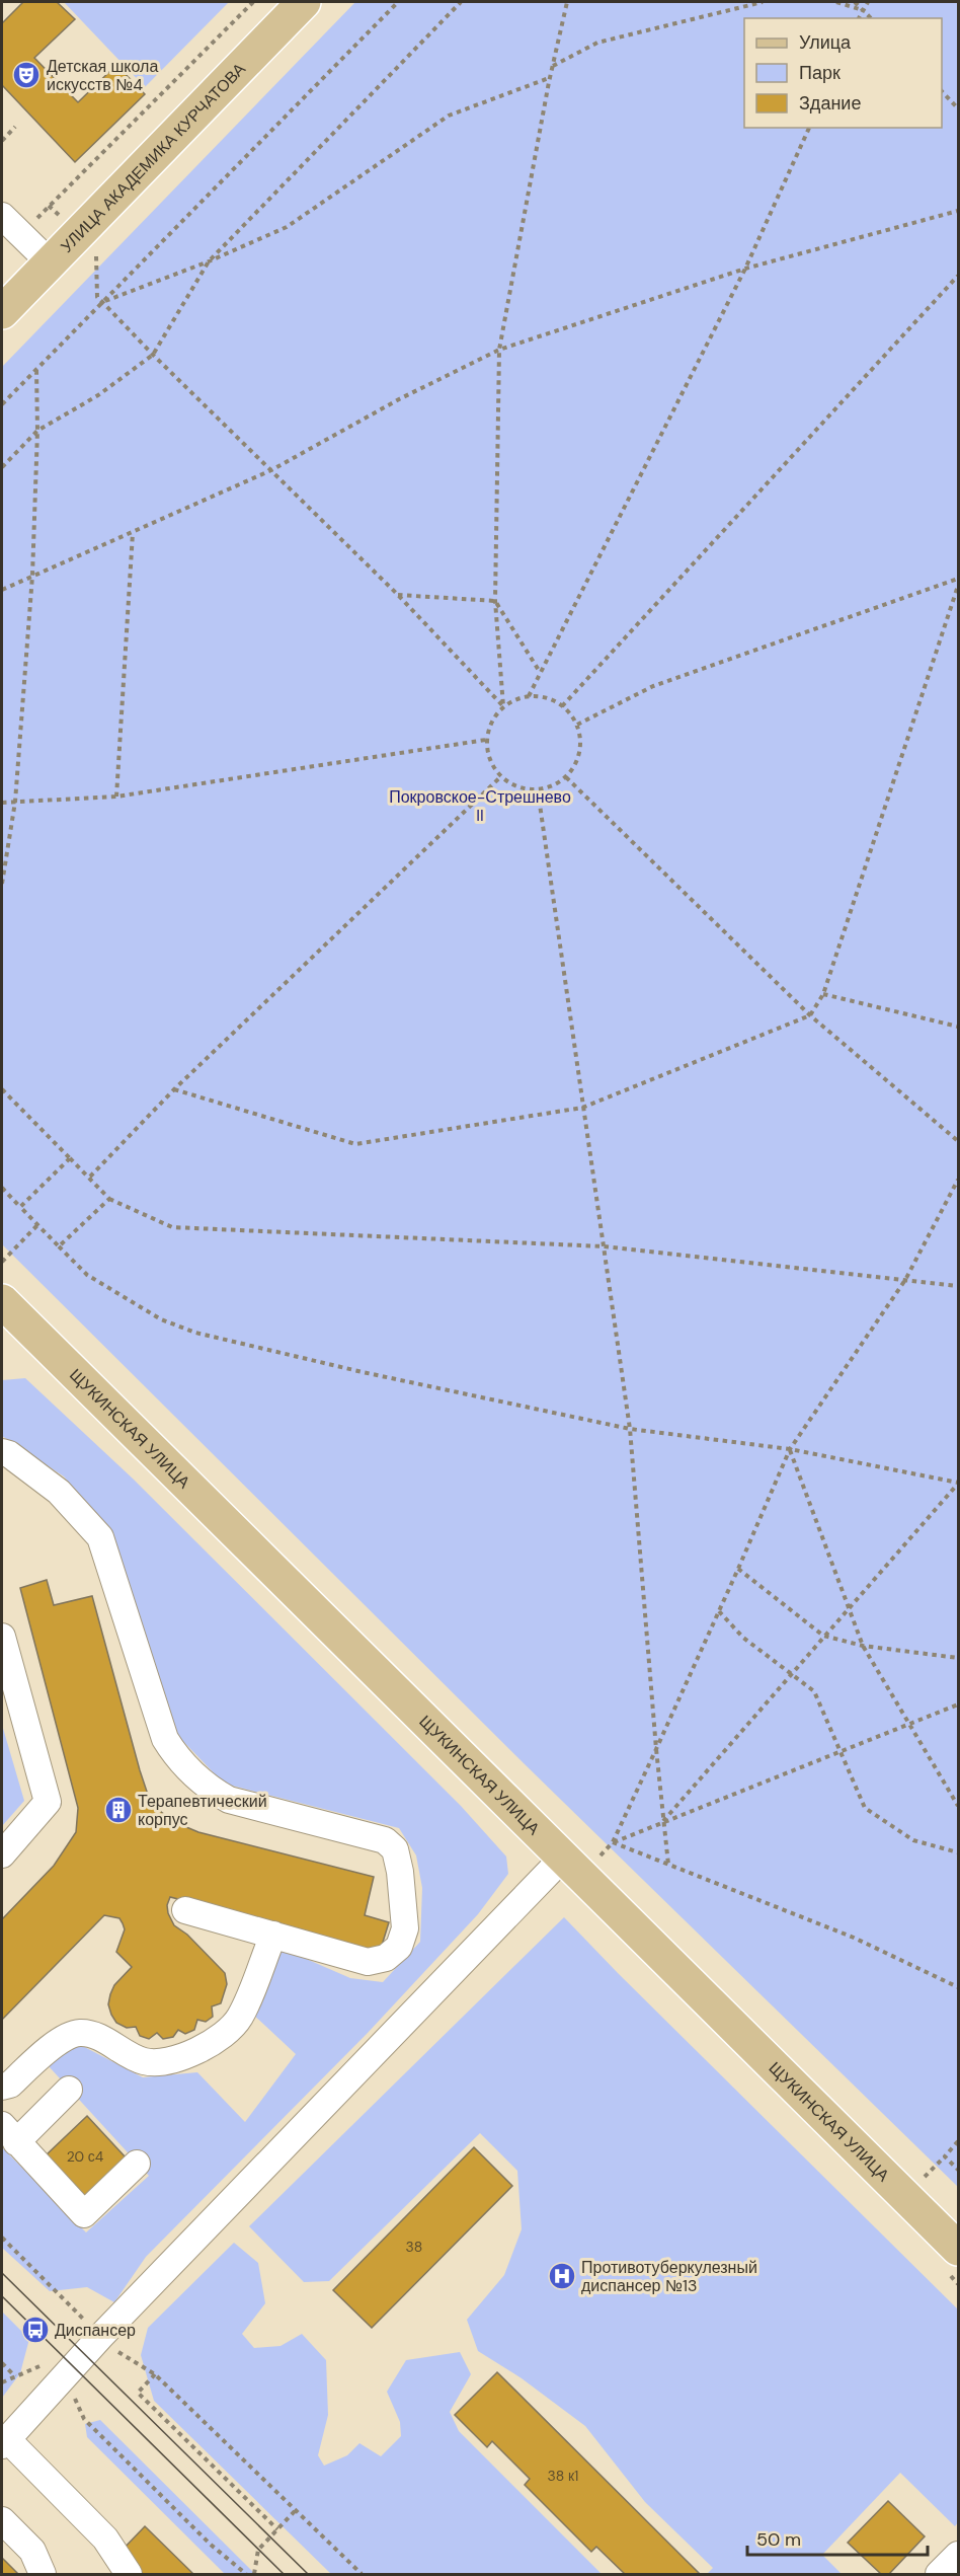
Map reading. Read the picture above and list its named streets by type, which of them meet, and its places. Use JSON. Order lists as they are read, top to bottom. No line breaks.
{"streets":{"main road":["УЛИЦА АКАДЕМИКА КУРЧАТОВА","ЩУКИНСКАЯ УЛИЦА"]},"parks":["Покровское-Стрешнево II"],"places":{"theatre":["Детская школа искусств №4"],"building":["Терапевтический корпус"],"hospital":["Противотуберкулезный диспансер №13"],"bus stop":["Диспансер"]},"house_numbers":["20 с4","38","38 к1"],"legend":["Улица","Парк","Здание"],"scale_bar":"50 m"}
